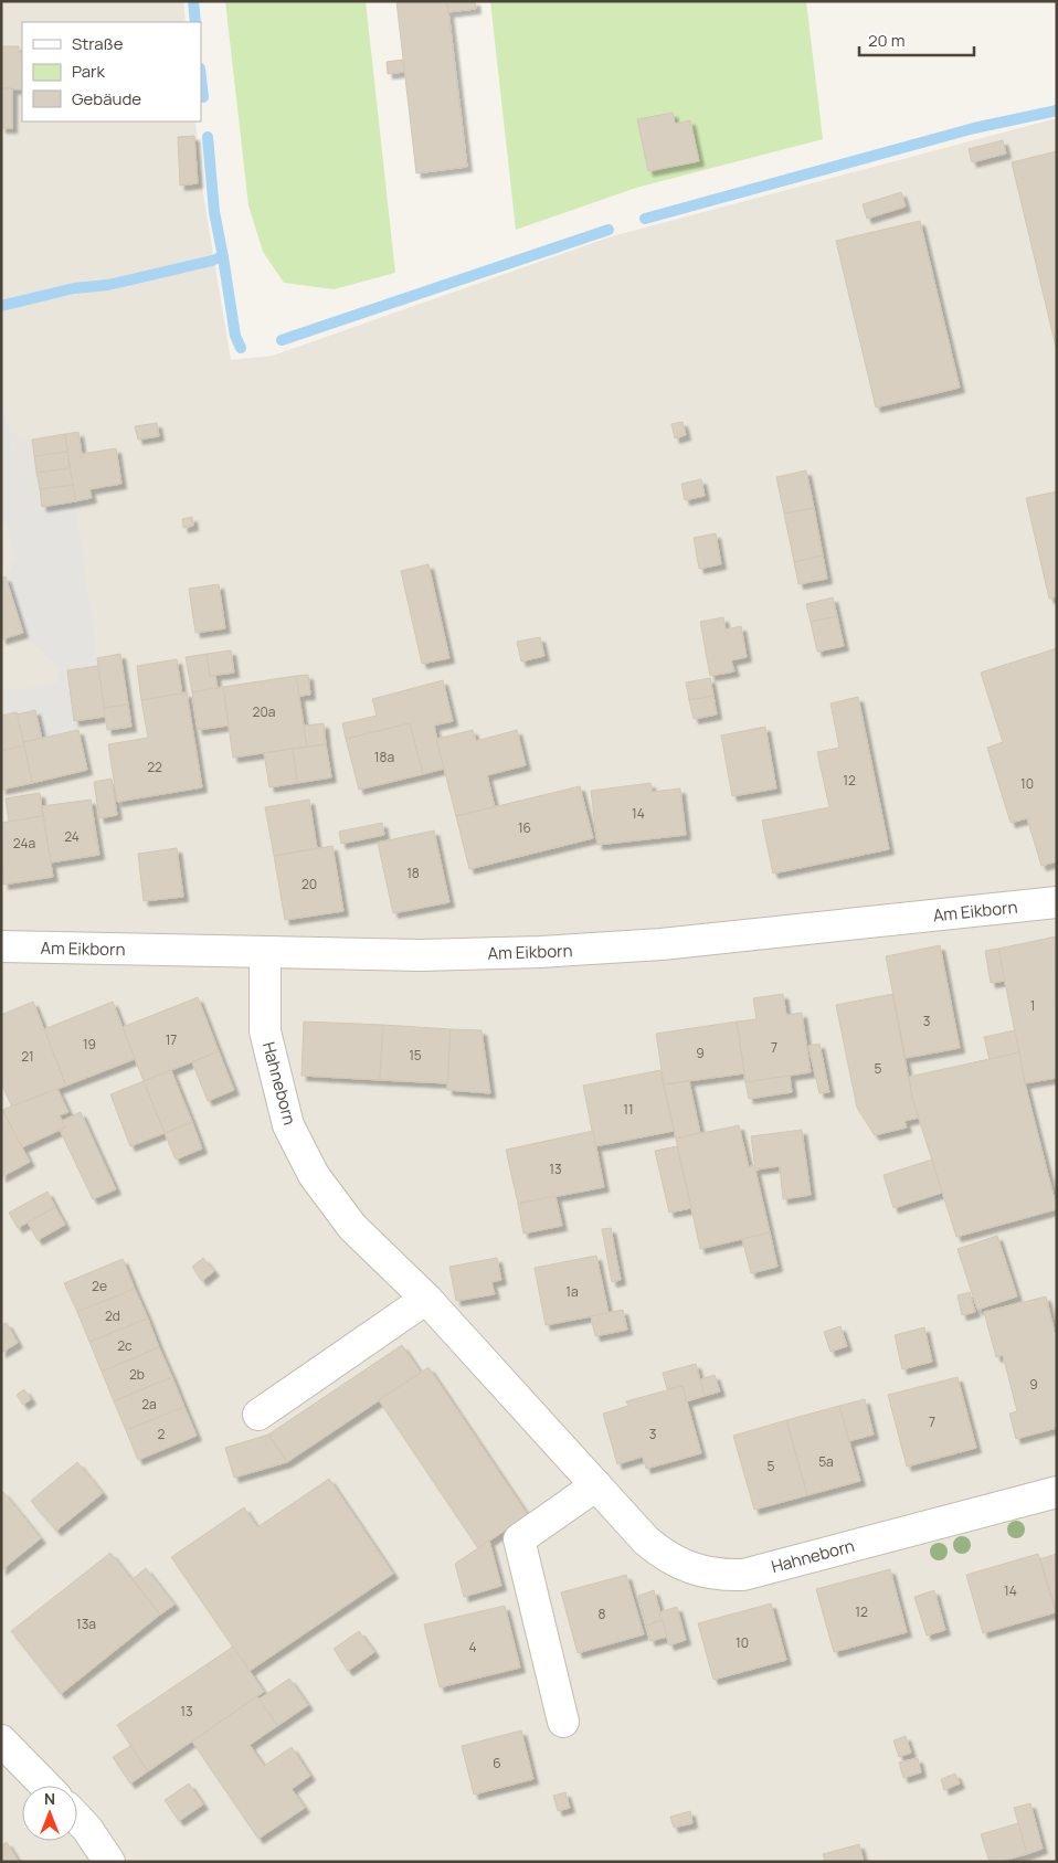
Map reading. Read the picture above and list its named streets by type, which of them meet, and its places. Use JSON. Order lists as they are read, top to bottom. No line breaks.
{"streets":{"street":["Am Eikborn","Hahneborn"]},"crossings":[["Am Eikborn","Hahneborn"]],"house_numbers":["20a","18a","22","12","10","14","16","24","24a","18","20","1","3","17","19","7","9","15","21","5","11","13","2e","1a","2d","2c","2b","9","2a","7","2","3","5a","5","14","12","8","13a","10","4","13","6"],"legend":["Straße","Park","Gebäude"],"scale_bar":"20 m","north":"top"}
